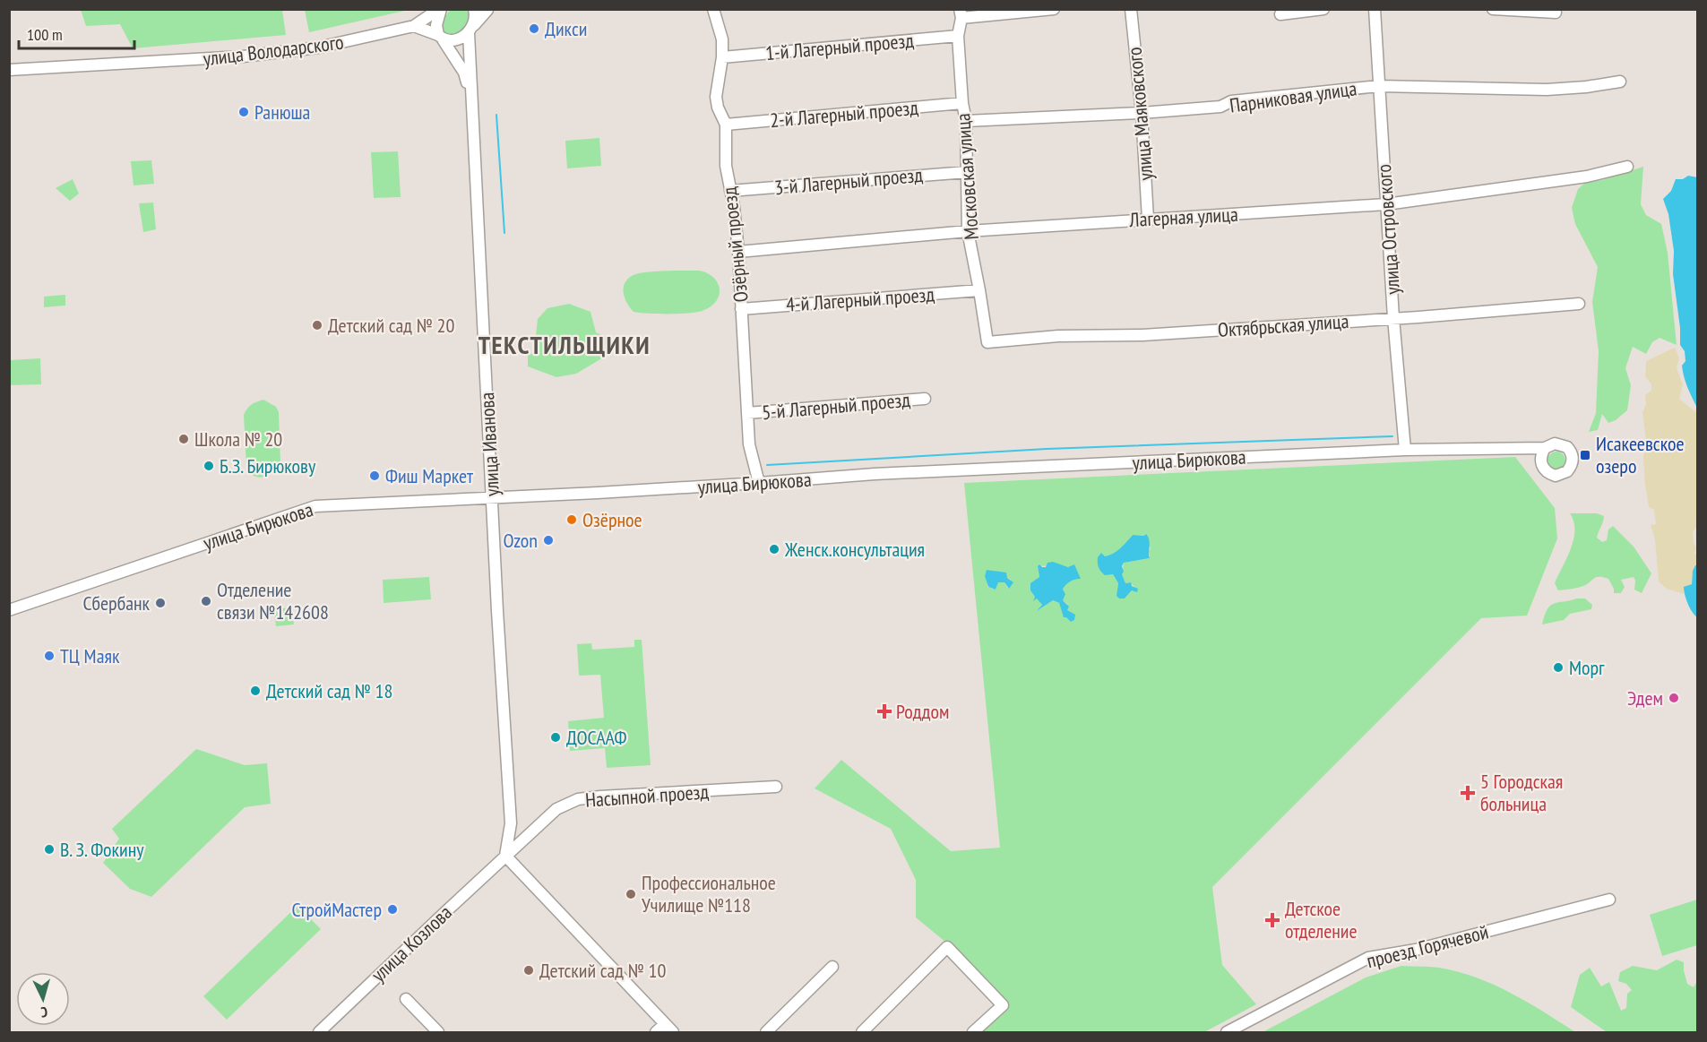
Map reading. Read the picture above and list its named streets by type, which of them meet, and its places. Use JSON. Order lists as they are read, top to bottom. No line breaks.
{"streets":{"street":["1-й Лагерный проезд","улица Володарского","Парниковая улица","2-й Лагерный проезд","улица Маяковского","Московская улица","3-й Лагерный проезд","Лагерная улица","улица Островского","Озёрный проезд","4-й Лагерный проезд","Октябрьская улица","5-й Лагерный проезд","улица Иванова","улица Бирюкова","Насыпной проезд","улица Козлова","проезд Горячевой"]},"crossings":[["1-й Лагерный проезд","Московская улица"],["1-й Лагерный проезд","Озёрный проезд"],["Парниковая улица","улица Маяковского"],["Парниковая улица","Московская улица"],["Парниковая улица","улица Островского"],["2-й Лагерный проезд","Московская улица"],["2-й Лагерный проезд","Озёрный проезд"],["улица Маяковского","Лагерная улица"],["Московская улица","3-й Лагерный проезд"],["Московская улица","Лагерная улица"],["Московская улица","4-й Лагерный проезд"],["Московская улица","Октябрьская улица"],["3-й Лагерный проезд","Озёрный проезд"],["Лагерная улица","улица Островского"],["Лагерная улица","Озёрный проезд"],["улица Островского","Октябрьская улица"],["улица Островского","улица Бирюкова"],["Озёрный проезд","4-й Лагерный проезд"],["Озёрный проезд","5-й Лагерный проезд"],["Озёрный проезд","улица Бирюкова"],["улица Иванова","улица Бирюкова"],["улица Иванова","Насыпной проезд"],["улица Иванова","улица Козлова"],["Насыпной проезд","улица Козлова"]],"districts":["ТЕКСТИЛЬЩИКИ"],"places":{"other":["Дикси","Ранюша","Детский сад № 20","Школа № 20","Б.З. Бирюкову","Фиш Маркет","Озёрное","Ozon","Женск.консультация","Отделение связи №142608","Сбербанк","ТЦ Маяк","Морг","Детский сад № 18","Эдем","ДОСААФ","В. З. Фокину","Профессиональное Училище №118","СтройМастер","Детский сад № 10"],"transit":["Исакеевское озеро"],"health":["Роддом","5 Городская больница","Детское отделение"]},"scale_bar":"100 m","north":"bottom"}
